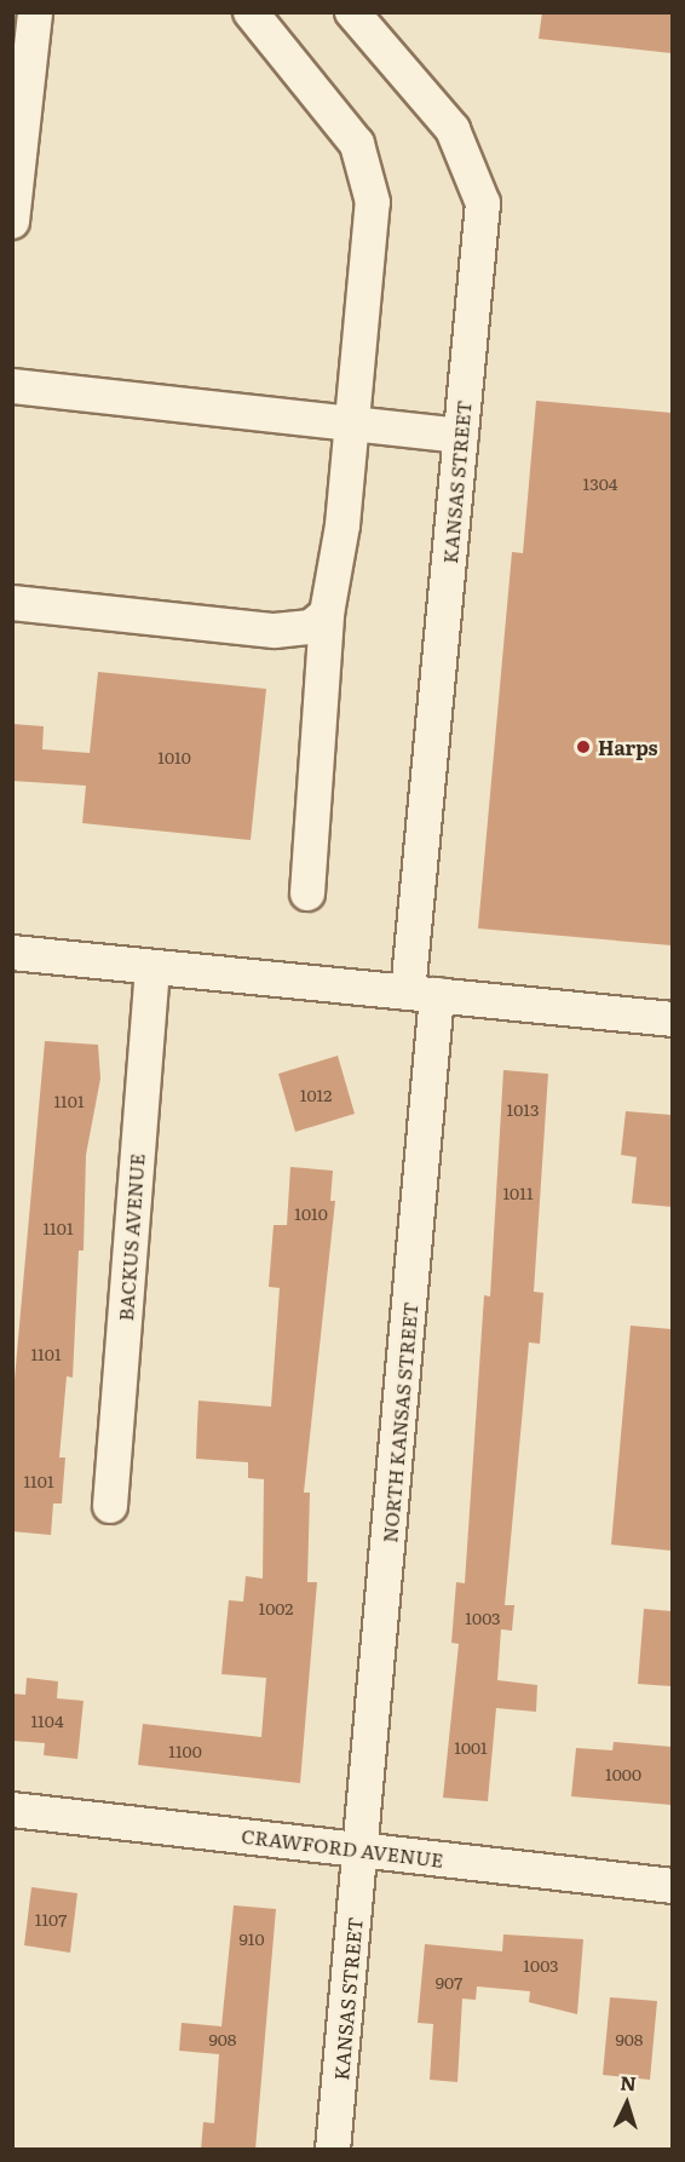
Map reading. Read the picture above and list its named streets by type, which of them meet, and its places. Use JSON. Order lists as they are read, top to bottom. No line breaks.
{"streets":{"street":["KANSAS STREET","BACKUS AVENUE","NORTH KANSAS STREET","CRAWFORD AVENUE"]},"crossings":[["KANSAS STREET","NORTH KANSAS STREET"],["KANSAS STREET","CRAWFORD AVENUE"],["NORTH KANSAS STREET","CRAWFORD AVENUE"]],"places":["Harps"],"house_numbers":["1304","1010","1012","1101","1013","1011","1010","1101","1101","1101","1002","1003","1104","1001","1100","1000","1107","910","1003","907","908","908"],"north":"top"}
